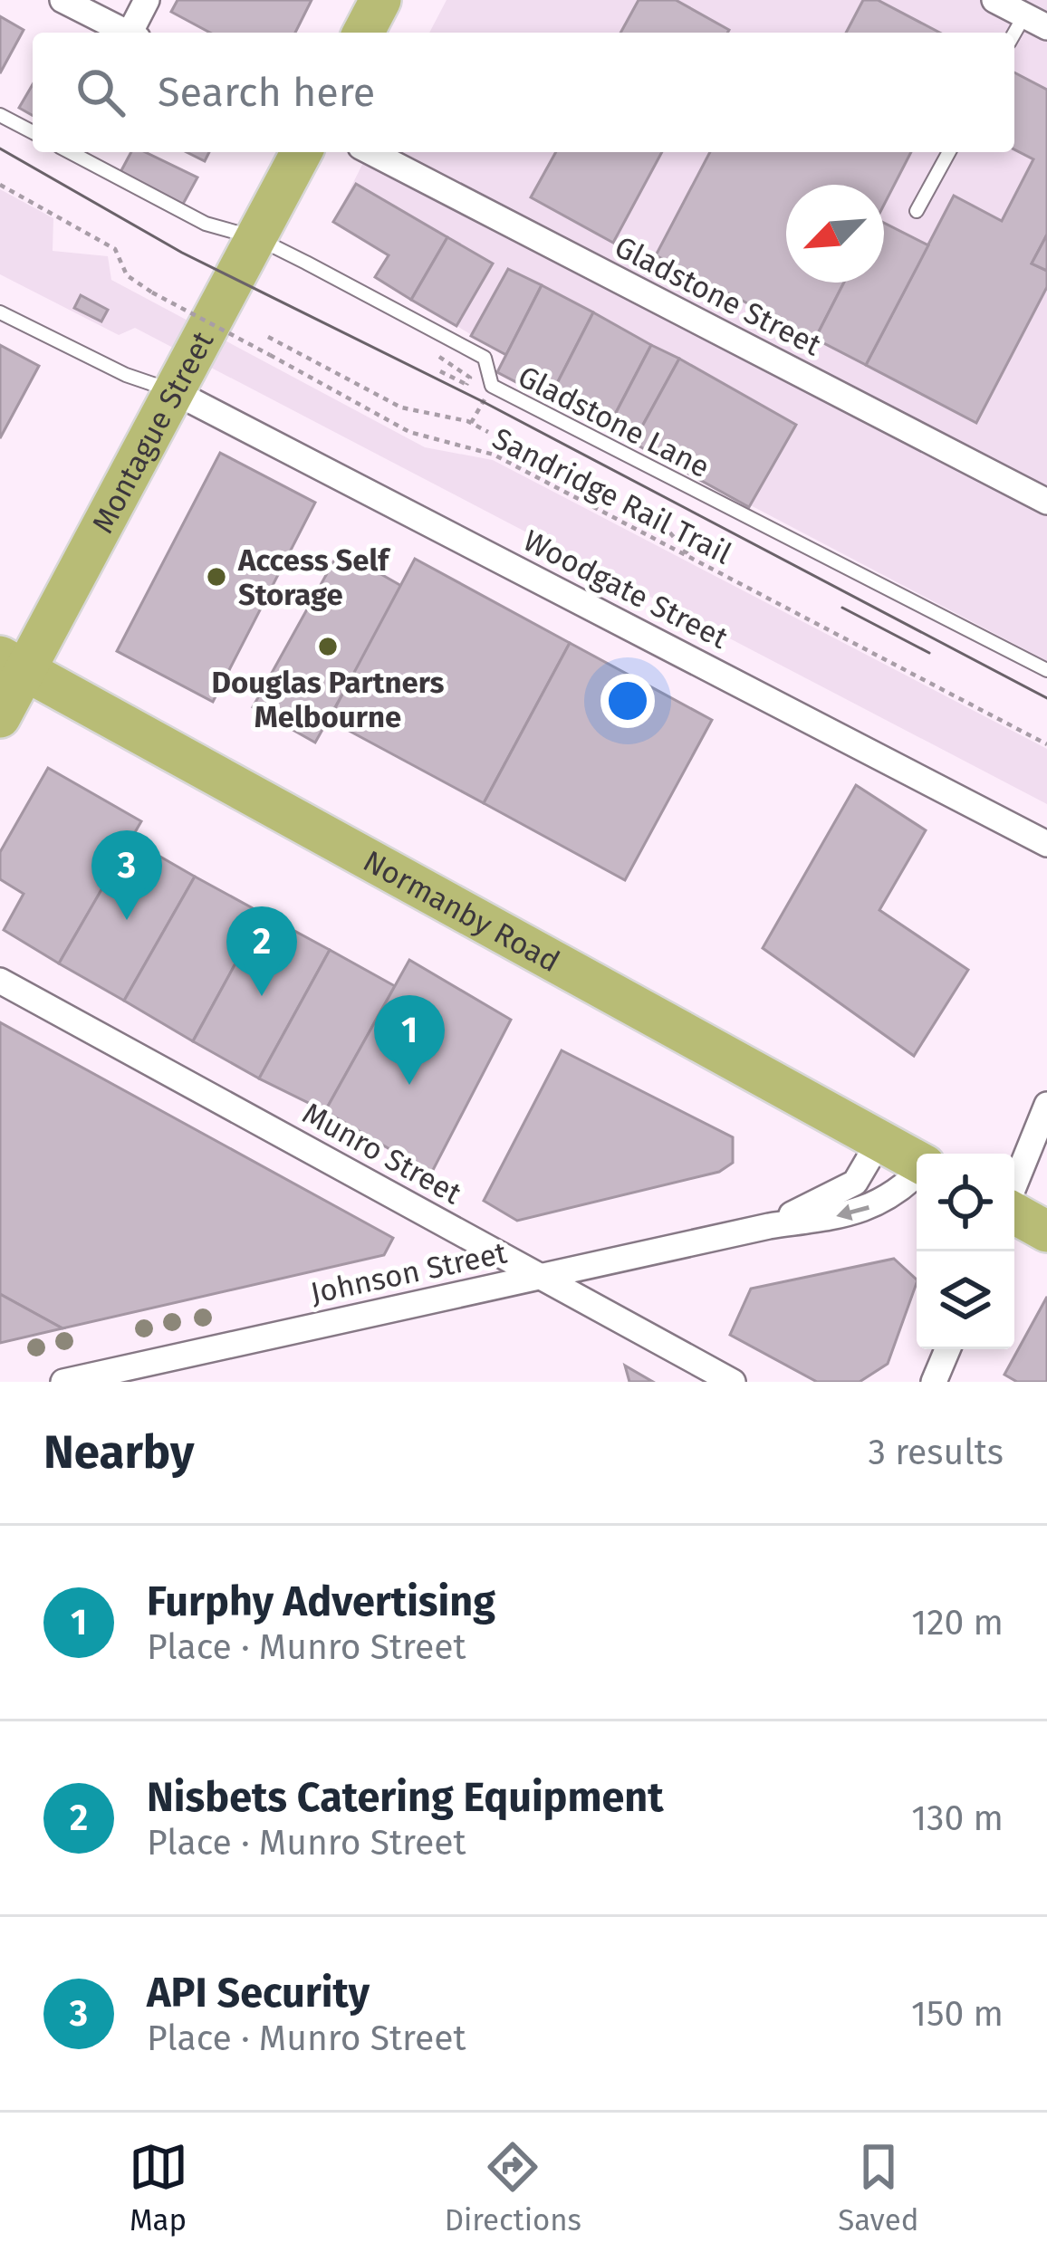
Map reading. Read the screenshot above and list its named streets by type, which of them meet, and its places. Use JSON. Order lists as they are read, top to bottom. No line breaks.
{"streets":{"main road":["Montague Street","Normanby Road"],"street":["Gladstone Street","Woodgate Street","Munro Street","Johnson Street"],"lane":["Gladstone Lane"],"path":["Sandridge Rail Trail"]},"crossings":[["Gladstone Lane","Montague Street"],["Montague Street","Woodgate Street"],["Montague Street","Normanby Road"],["Normanby Road","Johnson Street"],["Munro Street","Johnson Street"]],"places":["Access Self Storage","Douglas Partners Melbourne"],"north":"bottom left","page":{"search":"Search here","pins":["3","2","1"],"heading":["Nearby","3 results"],"list":[{"mark":"1","name":"Furphy Advertising","note":"Place · Munro Street","value":"120 m"},{"mark":"2","name":"Nisbets Catering Equipment","note":"Place · Munro Street","value":"130 m"},{"mark":"3","name":"API Security","note":"Place · Munro Street","value":"150 m"}],"nav":["Map","Directions","Saved"]}}
